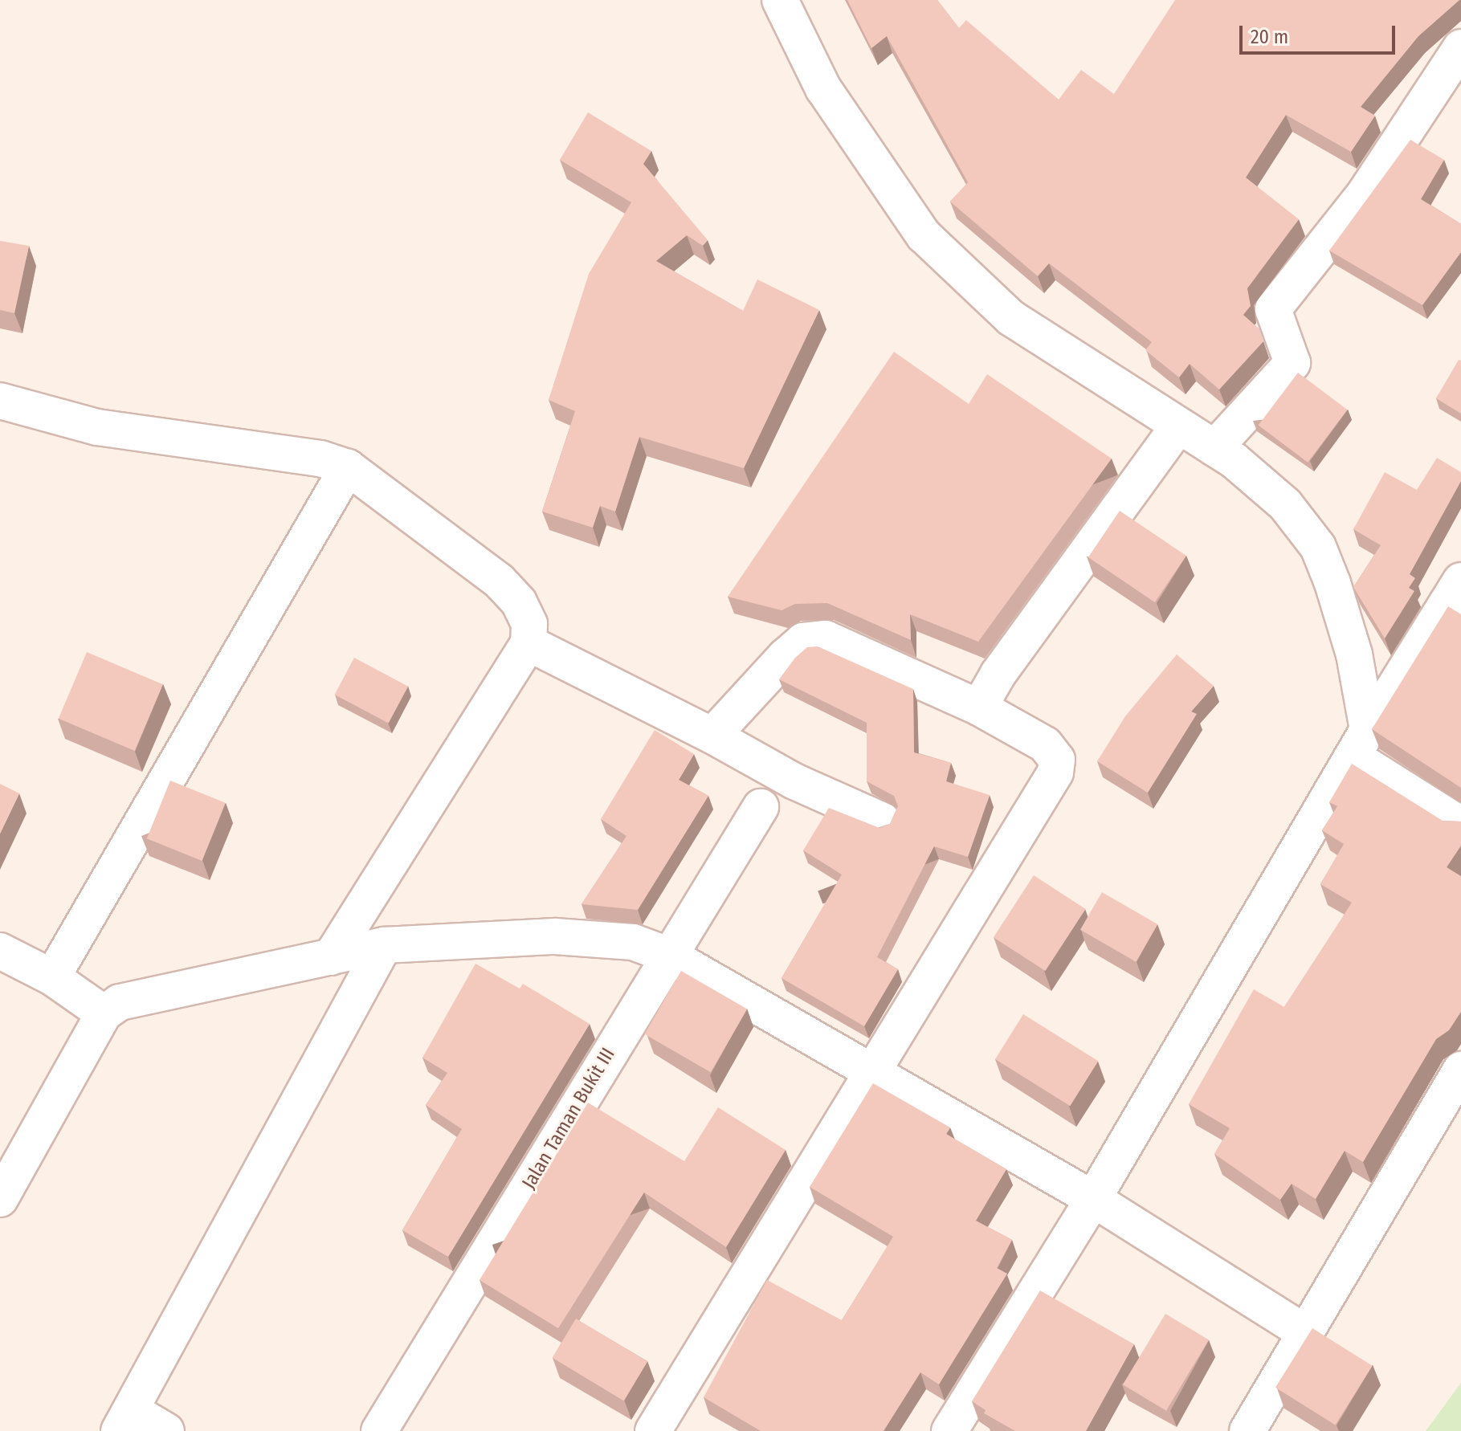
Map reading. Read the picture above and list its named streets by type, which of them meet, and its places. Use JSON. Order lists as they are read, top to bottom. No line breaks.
{"streets":{"street":["Jalan Taman Bukit III"]},"scale_bar":"20 m"}
